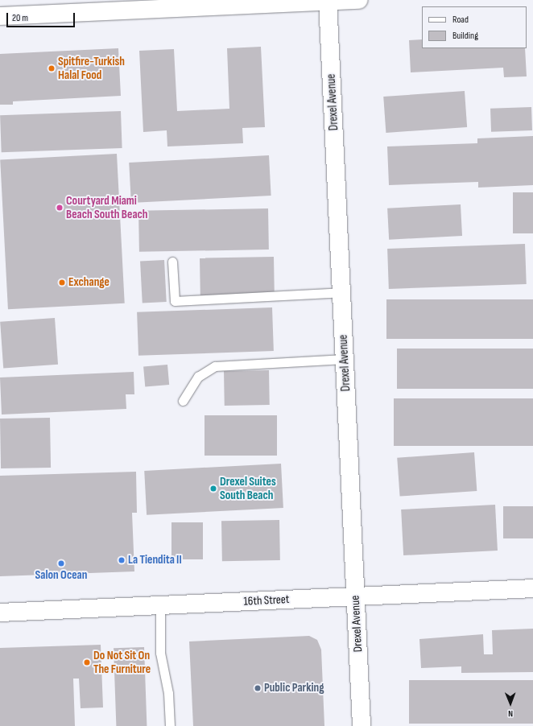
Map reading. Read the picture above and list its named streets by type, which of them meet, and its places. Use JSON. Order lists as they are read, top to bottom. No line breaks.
{"streets":{"street":["Drexel Avenue","16th Street"]},"crossings":[["Drexel Avenue","16th Street"]],"places":["Spitfire-Turkish Halal Food","Courtyard Miami Beach South Beach","Exchange","Drexel Suites South Beach","La Tiendita II","Salon Ocean","Do Not Sit On The Furniture","Public Parking"],"legend":["Road","Building"],"scale_bar":"20 m","north":"bottom"}
